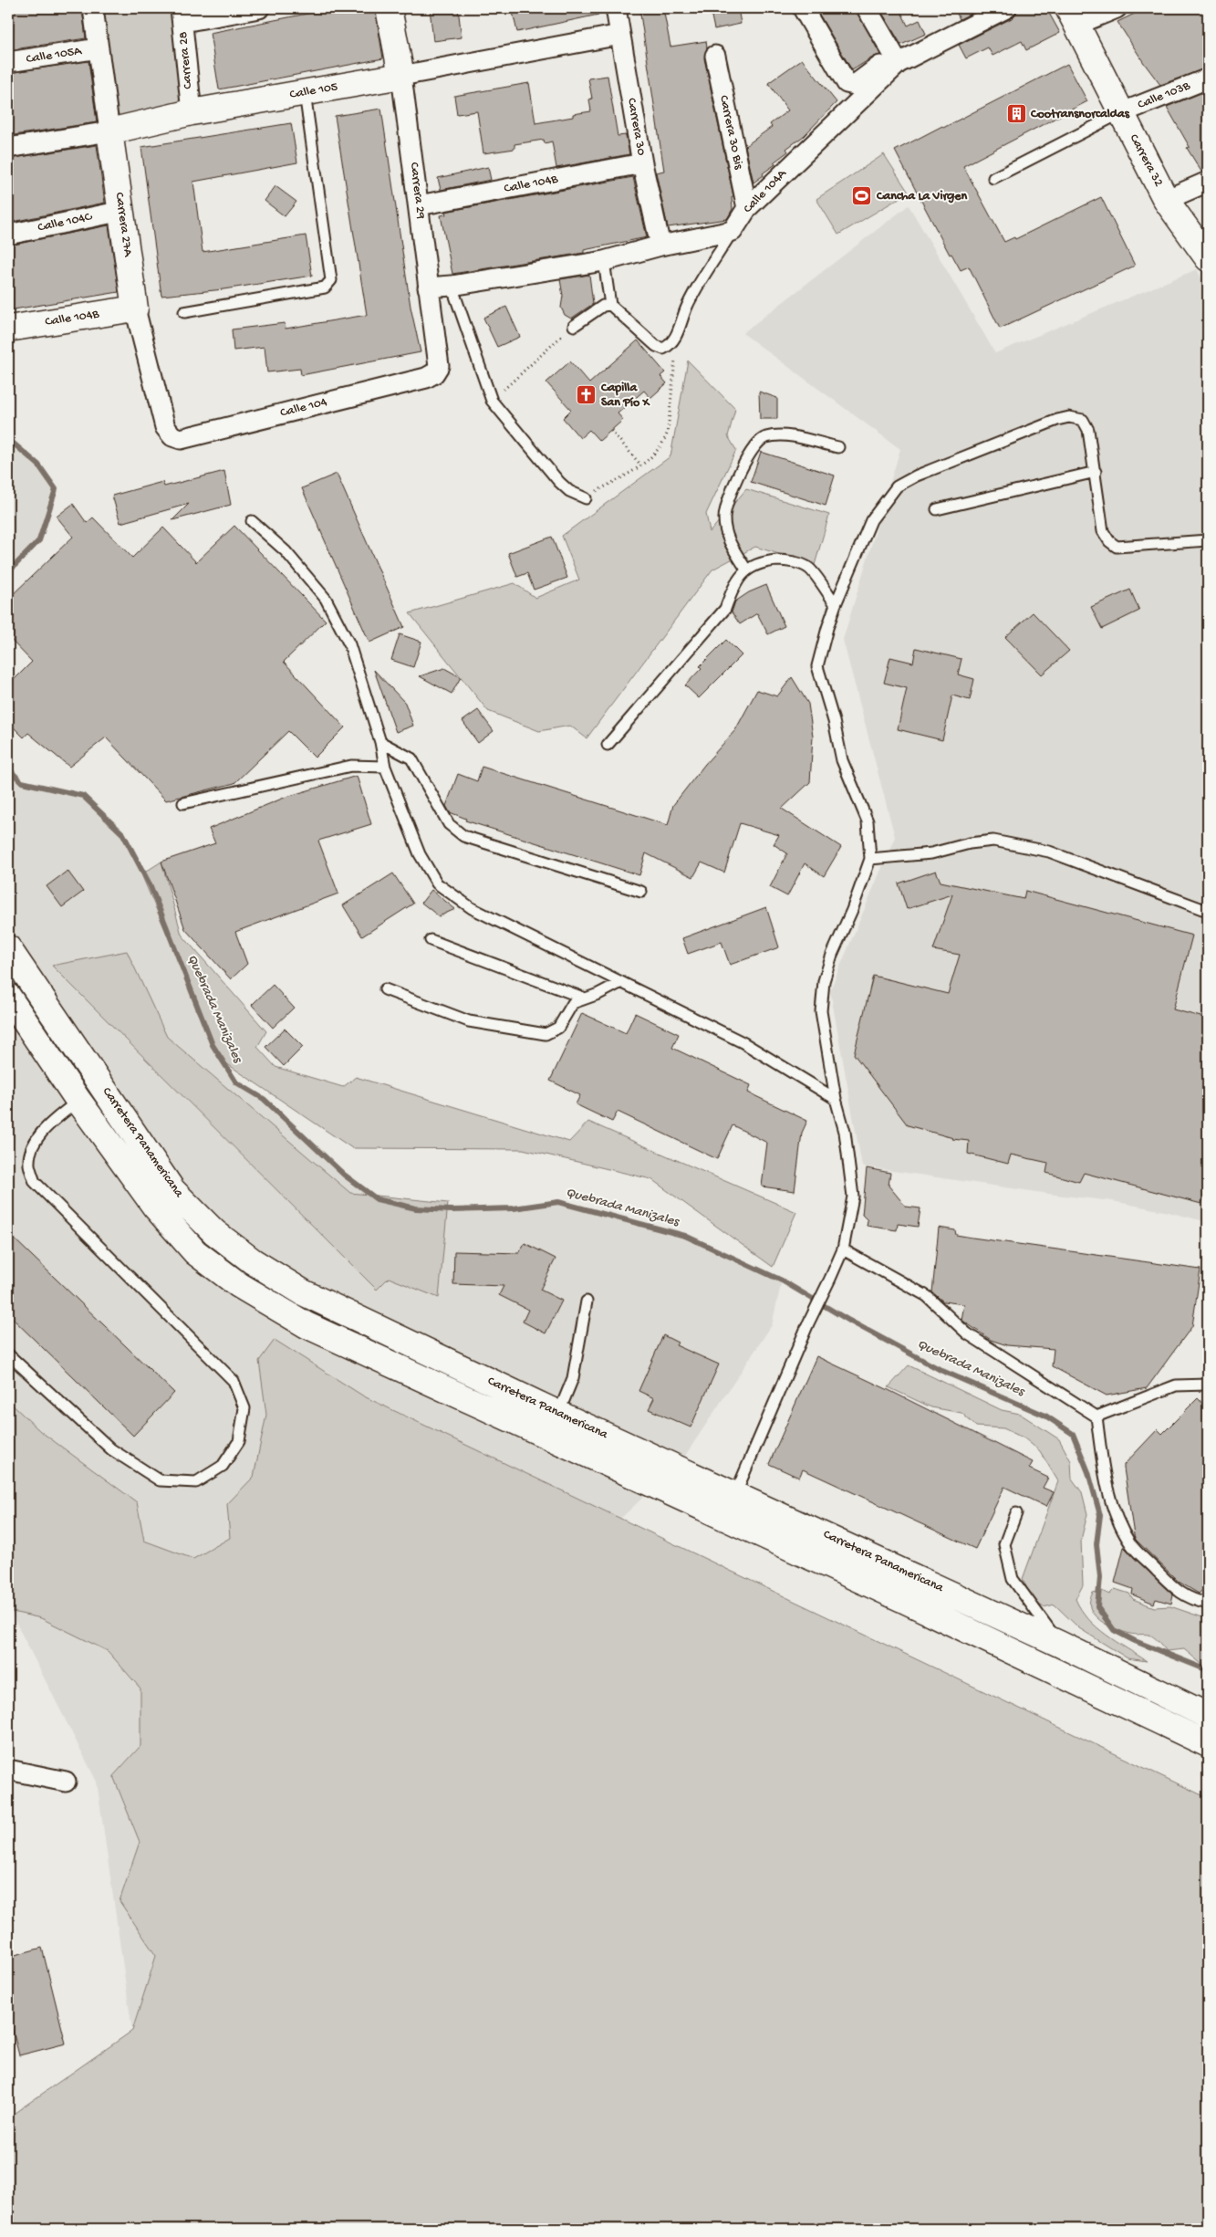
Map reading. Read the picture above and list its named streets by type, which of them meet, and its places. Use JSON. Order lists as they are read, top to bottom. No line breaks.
{"streets":{"main road":["Calle 105","Carrera 32","Calle 104B","Carrera 29","Carrera 27A","Carretera Panamericana"],"street":["Calle 105A","Carrera 28","Calle 103B","Carrera 30","Carrera 30 Bis","Calle 104A","Calle 104C","Calle 104"]},"crossings":[["Calle 105A","Carrera 27A"],["Carrera 28","Calle 105"],["Calle 105","Carrera 30"],["Calle 105","Carrera 29"],["Calle 105","Carrera 27A"],["Calle 103B","Carrera 32"],["Carrera 30","Calle 104B"],["Carrera 30 Bis","Calle 104A"],["Calle 104B","Carrera 29"],["Calle 104B","Carrera 27A"],["Carrera 29","Calle 104"],["Calle 104C","Carrera 27A"],["Carrera 27A","Calle 104"]],"water":["Quebrada Manizales"],"places":{"building":["Cootransnorcaldas"],"sports":["Cancha La Virgen"],"church":["Capilla San Pío X"]}}
